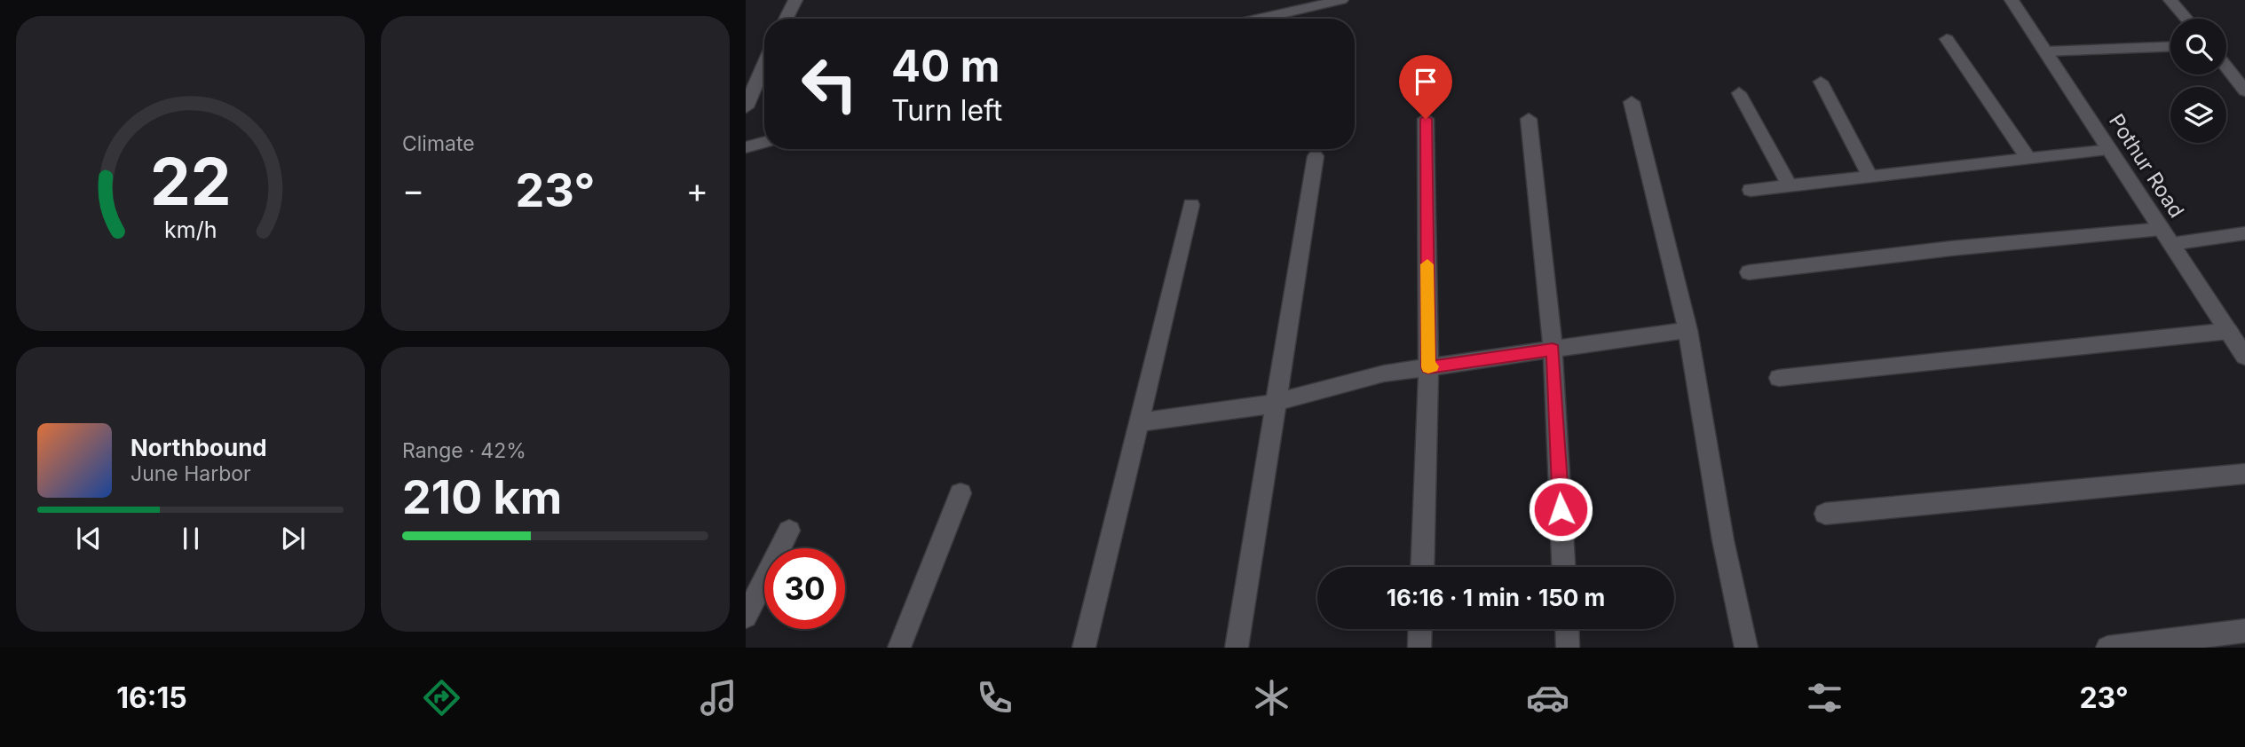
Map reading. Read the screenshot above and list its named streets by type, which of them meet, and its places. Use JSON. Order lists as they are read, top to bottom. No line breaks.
{"streets":{"street":["Pothur Road"]},"page":{"tile":["Climate",["Range · 42%","210 km"]],"turn":["40 m","Turn left"],"heat":["−","23°","+"],"song":["Northbound","June Harbor"],"limit":"30","trip":"16:16 · 1 min · 150 m","tabs":["16:15","23°"],"gauge":["22","km/h"]}}
